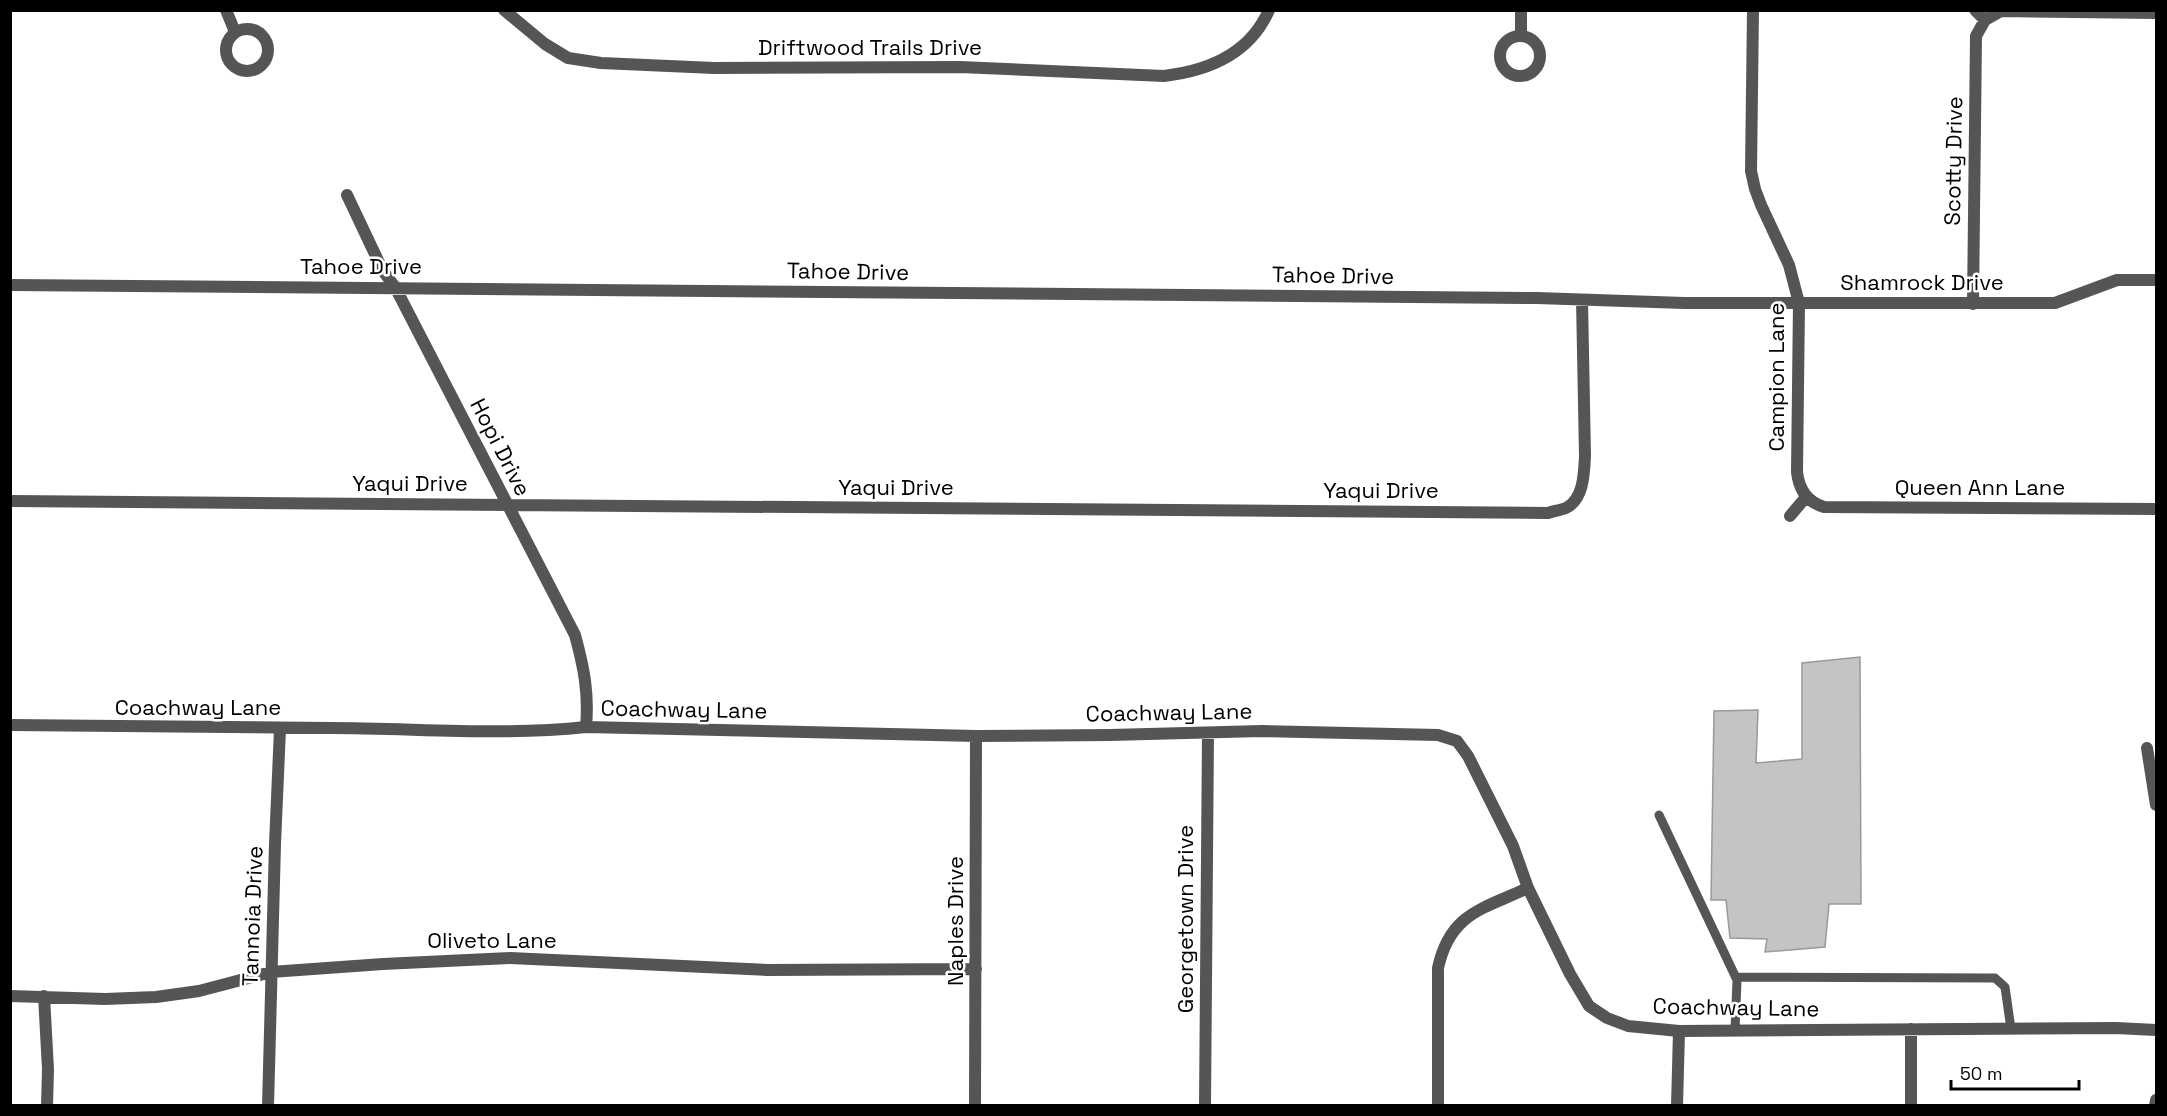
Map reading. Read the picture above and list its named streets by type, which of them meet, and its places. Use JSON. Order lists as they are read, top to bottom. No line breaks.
{"streets":{"street":["Driftwood Trails Drive","Scotty Drive","Tahoe Drive","Shamrock Drive","Campion Lane","Hopi Drive","Yaqui Drive","Queen Ann Lane","Coachway Lane","Tannoia Drive","Georgetown Drive","Naples Drive","Oliveto Lane"]},"crossings":[["Scotty Drive","Shamrock Drive"],["Tahoe Drive","Shamrock Drive"],["Tahoe Drive","Hopi Drive"],["Tahoe Drive","Yaqui Drive"],["Shamrock Drive","Campion Lane"],["Campion Lane","Queen Ann Lane"],["Hopi Drive","Yaqui Drive"],["Hopi Drive","Coachway Lane"],["Coachway Lane","Tannoia Drive"],["Coachway Lane","Georgetown Drive"],["Coachway Lane","Naples Drive"],["Tannoia Drive","Oliveto Lane"],["Naples Drive","Oliveto Lane"]],"scale_bar":"50 m"}
